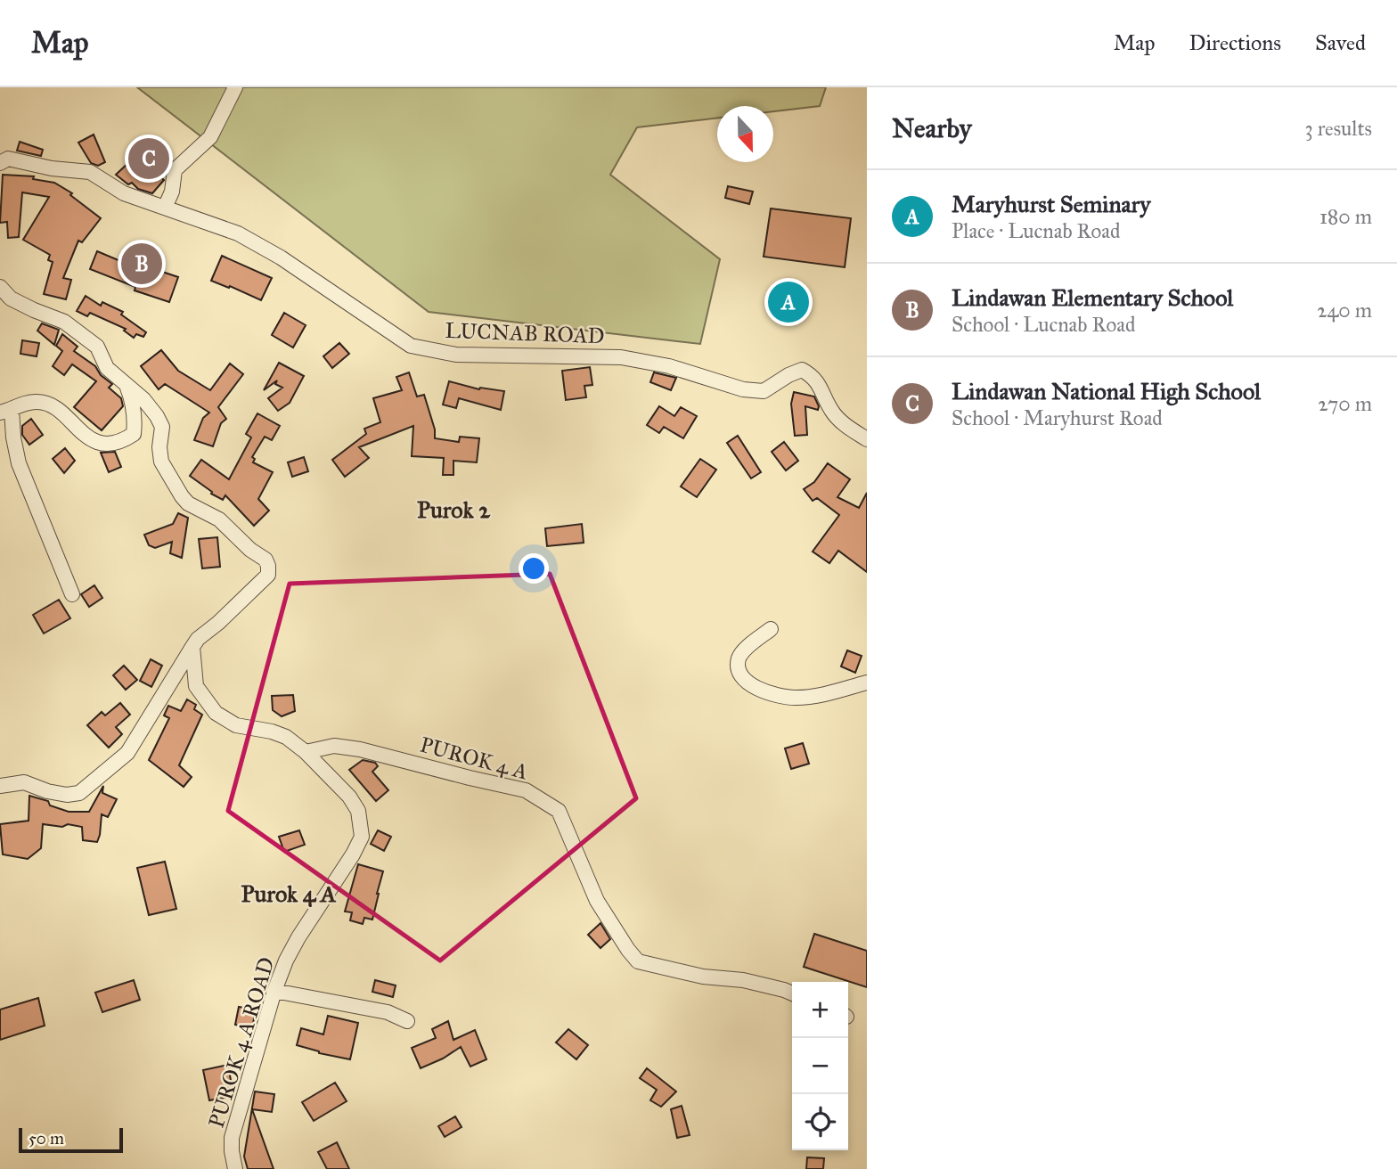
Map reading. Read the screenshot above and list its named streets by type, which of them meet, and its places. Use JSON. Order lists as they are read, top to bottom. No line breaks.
{"streets":{"street":["LUCNAB ROAD","PUROK 4 A","PUROK 4 A ROAD"]},"crossings":[["PUROK 4 A","PUROK 4 A ROAD"]],"districts":["Purok 2","Purok 4 A"],"scale_bar":"50 m","north":"bottom","page":{"header":"Map","nav":["Map","Directions","Saved"],"heading":["Nearby","3 results"],"pins":["C","B","A"],"list":[{"mark":"A","name":"Maryhurst Seminary","note":"Place · Lucnab Road","value":"180 m"},{"mark":"B","name":"Lindawan Elementary School","note":"School · Lucnab Road","value":"240 m"},{"mark":"C","name":"Lindawan National High School","note":"School · Maryhurst Road","value":"270 m"}],"map_buttons":["+","−"],"scale":"50 m"}}
